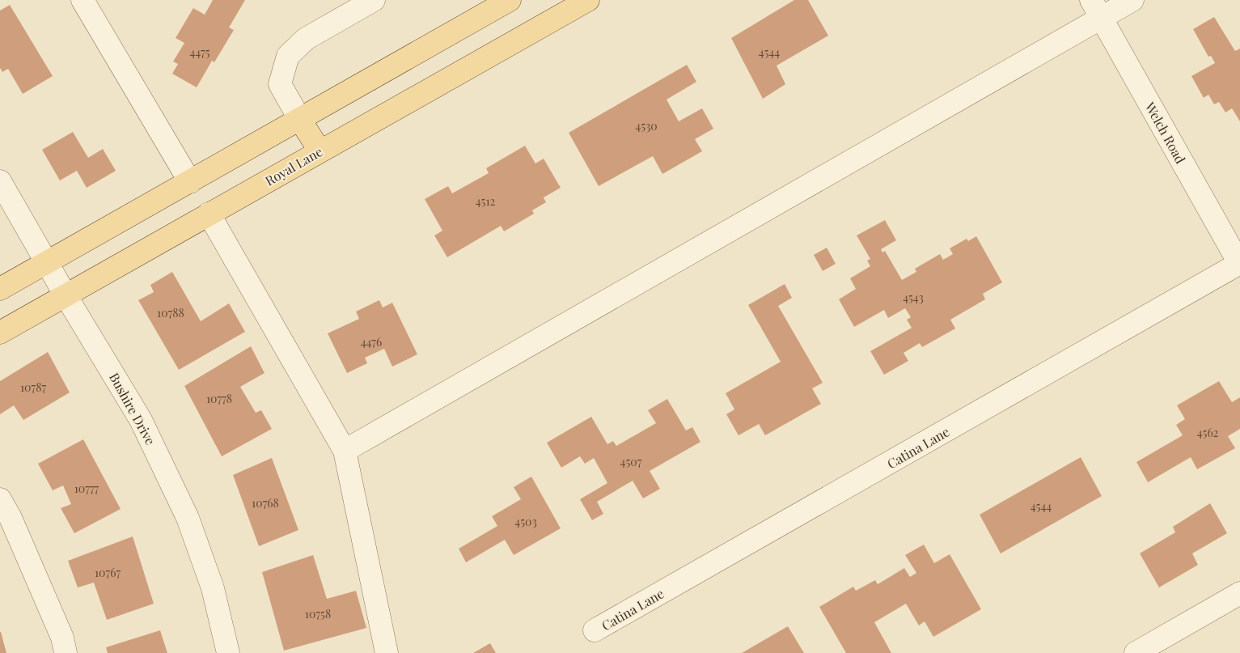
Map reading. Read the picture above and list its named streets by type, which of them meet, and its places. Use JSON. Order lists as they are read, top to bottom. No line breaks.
{"streets":{"main road":["Royal Lane"],"street":["Welch Road","Bushire Drive","Catina Lane"]},"crossings":[["Welch Road","Catina Lane"],["Royal Lane","Bushire Drive"]],"house_numbers":["4475","4544","4530","4512","4543","10788","4476","10787","10778","4562","4507","10777","10768","4544","4503","10767","10758"]}
